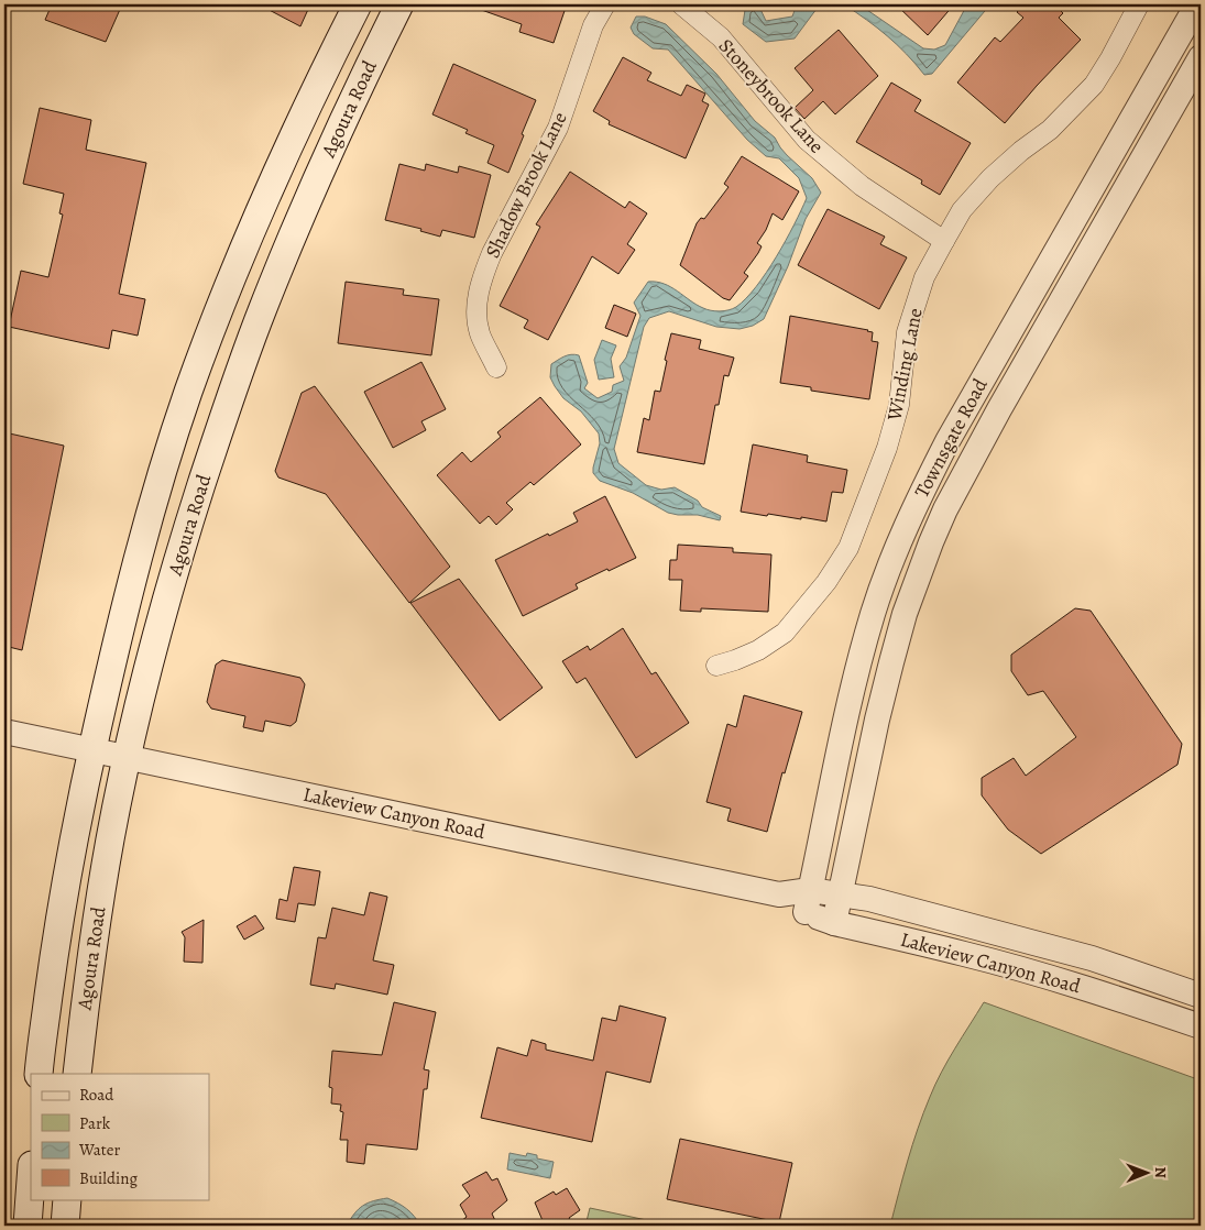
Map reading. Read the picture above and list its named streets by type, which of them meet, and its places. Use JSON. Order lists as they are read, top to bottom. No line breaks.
{"streets":{"main road":["Agoura Road"],"street":["Stoneybrook Lane","Shadow Brook Lane","Winding Lane","Townsgate Road","Lakeview Canyon Road"]},"crossings":[["Stoneybrook Lane","Winding Lane"],["Agoura Road","Lakeview Canyon Road"],["Townsgate Road","Lakeview Canyon Road"]],"legend":["Road","Park","Water","Building"],"north":"right"}
